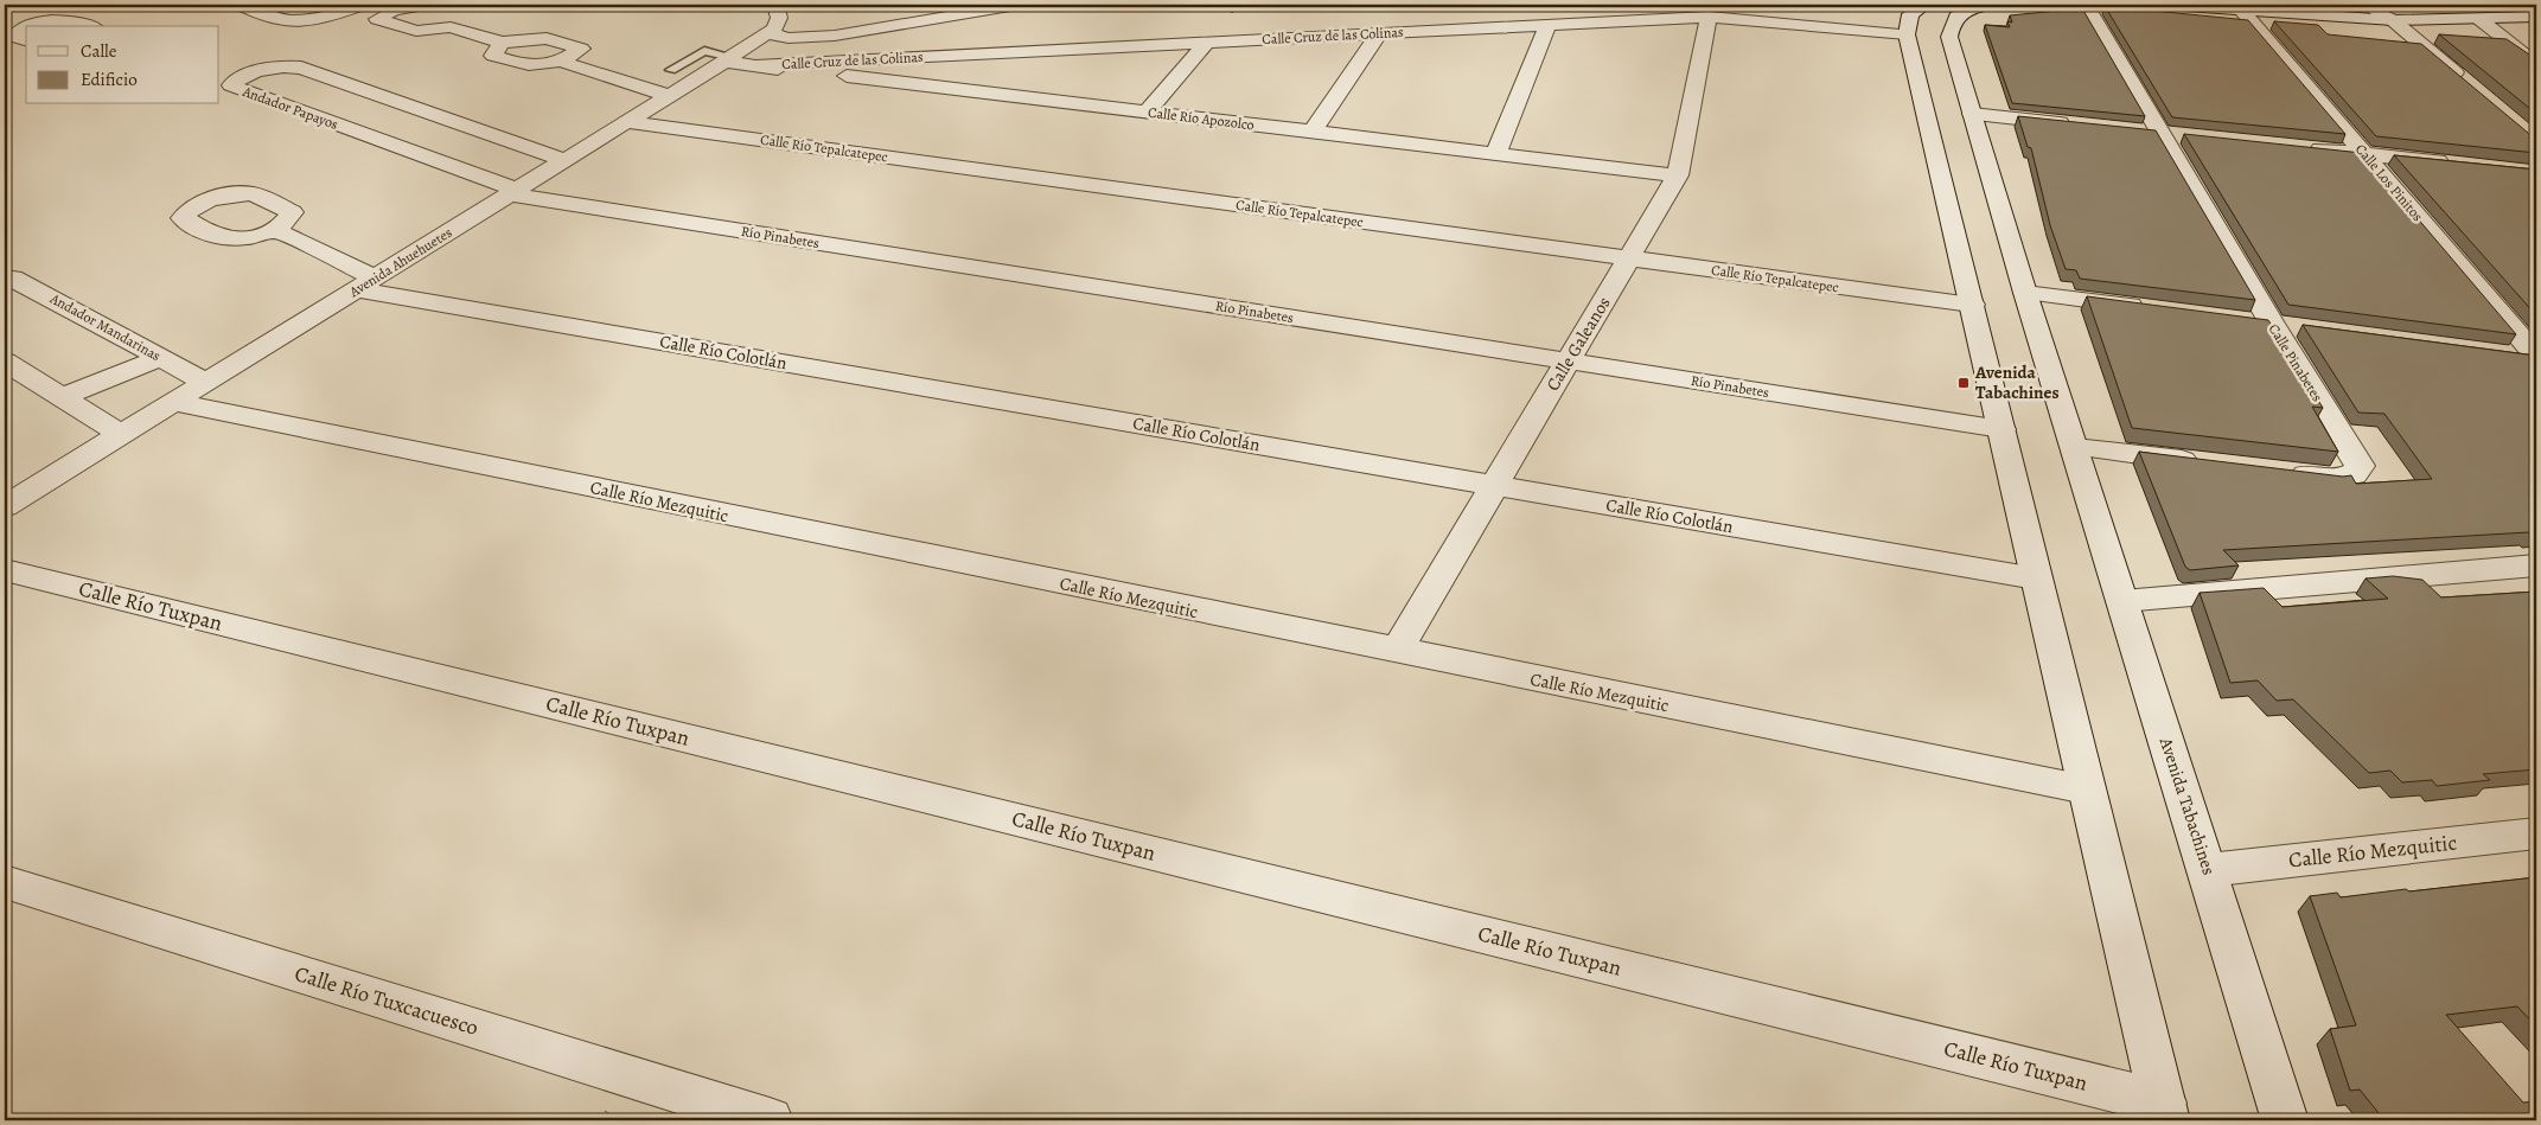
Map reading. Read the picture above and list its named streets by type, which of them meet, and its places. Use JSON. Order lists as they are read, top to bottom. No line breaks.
{"streets":{"street":["Calle Cruz de las Colinas","Andador Papayos","Calle Río Apozolco","Calle Río Tepalcatepec","Calle Los Pinitos","Río Pinabetes","Avenida Ahuehuetes","Andador Mandarinas","Calle Galeanos","Calle Río Colotlán","Calle Pinabetes","Calle Río Mezquitic","Calle Río Tuxpan","Avenida Tabachines","Calle Río Tuxcacuesco"]},"crossings":[["Calle Cruz de las Colinas","Calle Río Apozolco"],["Calle Cruz de las Colinas","Calle Galeanos"],["Andador Papayos","Río Pinabetes"],["Andador Papayos","Avenida Ahuehuetes"],["Calle Río Apozolco","Avenida Ahuehuetes"],["Calle Río Apozolco","Calle Galeanos"],["Calle Río Tepalcatepec","Avenida Ahuehuetes"],["Calle Río Tepalcatepec","Calle Galeanos"],["Río Pinabetes","Avenida Ahuehuetes"],["Río Pinabetes","Calle Galeanos"],["Avenida Ahuehuetes","Andador Mandarinas"],["Avenida Ahuehuetes","Calle Río Colotlán"],["Avenida Ahuehuetes","Calle Río Mezquitic"],["Calle Galeanos","Calle Río Colotlán"],["Calle Galeanos","Calle Río Mezquitic"],["Calle Río Mezquitic","Avenida Tabachines"]],"places":{"transit":["Avenida Tabachines"]},"legend":["Calle","Edificio"]}
